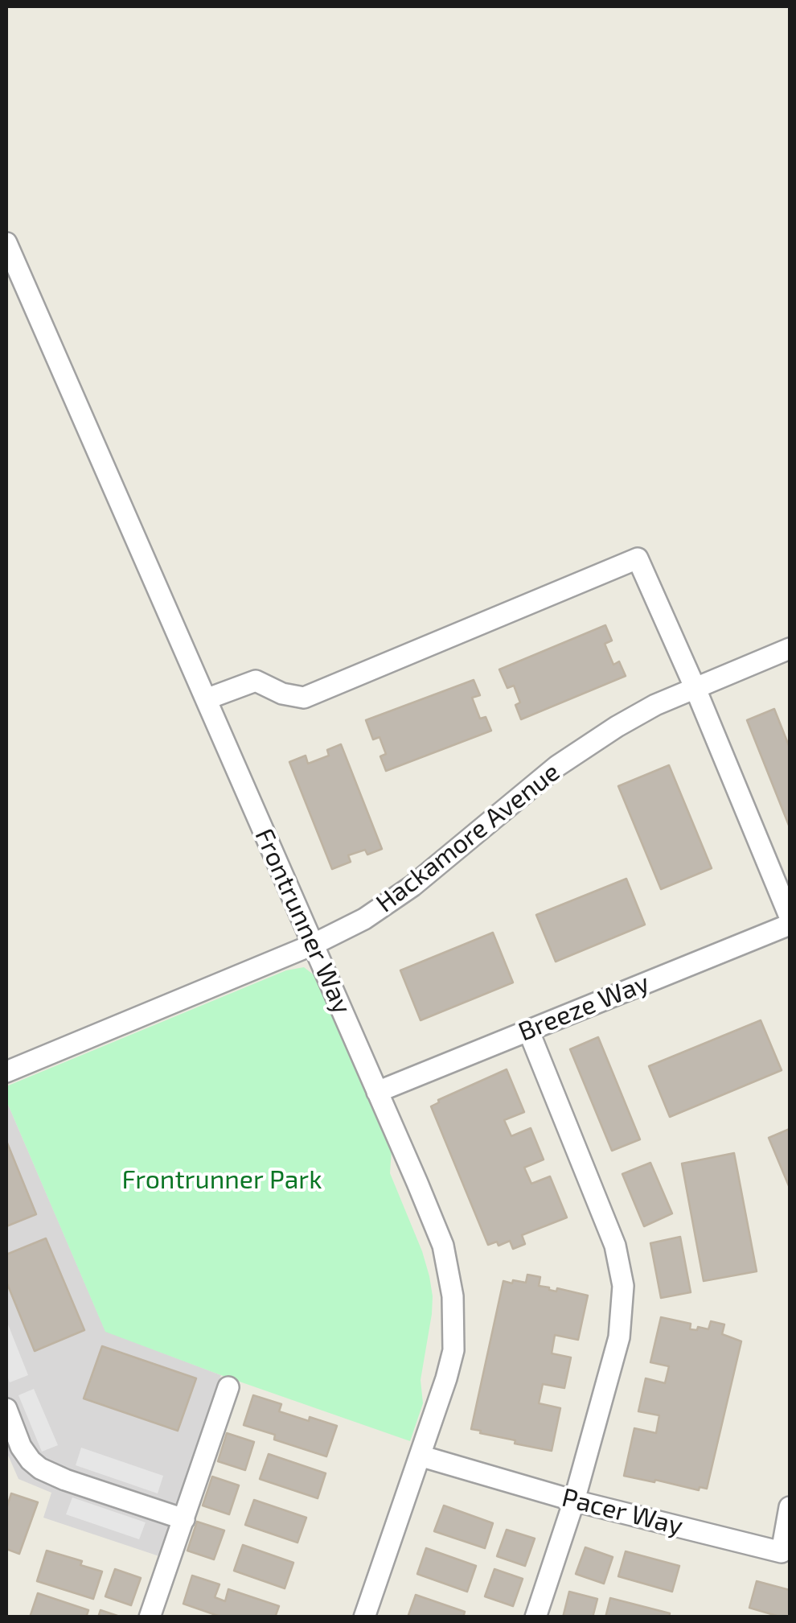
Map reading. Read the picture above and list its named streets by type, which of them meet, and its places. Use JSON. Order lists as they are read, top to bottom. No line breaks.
{"streets":{"street":["Hackamore Avenue","Frontrunner Way","Breeze Way","Pacer Way"]},"crossings":[["Hackamore Avenue","Frontrunner Way"],["Frontrunner Way","Breeze Way"],["Frontrunner Way","Pacer Way"]],"parks":["Frontrunner Park"]}
